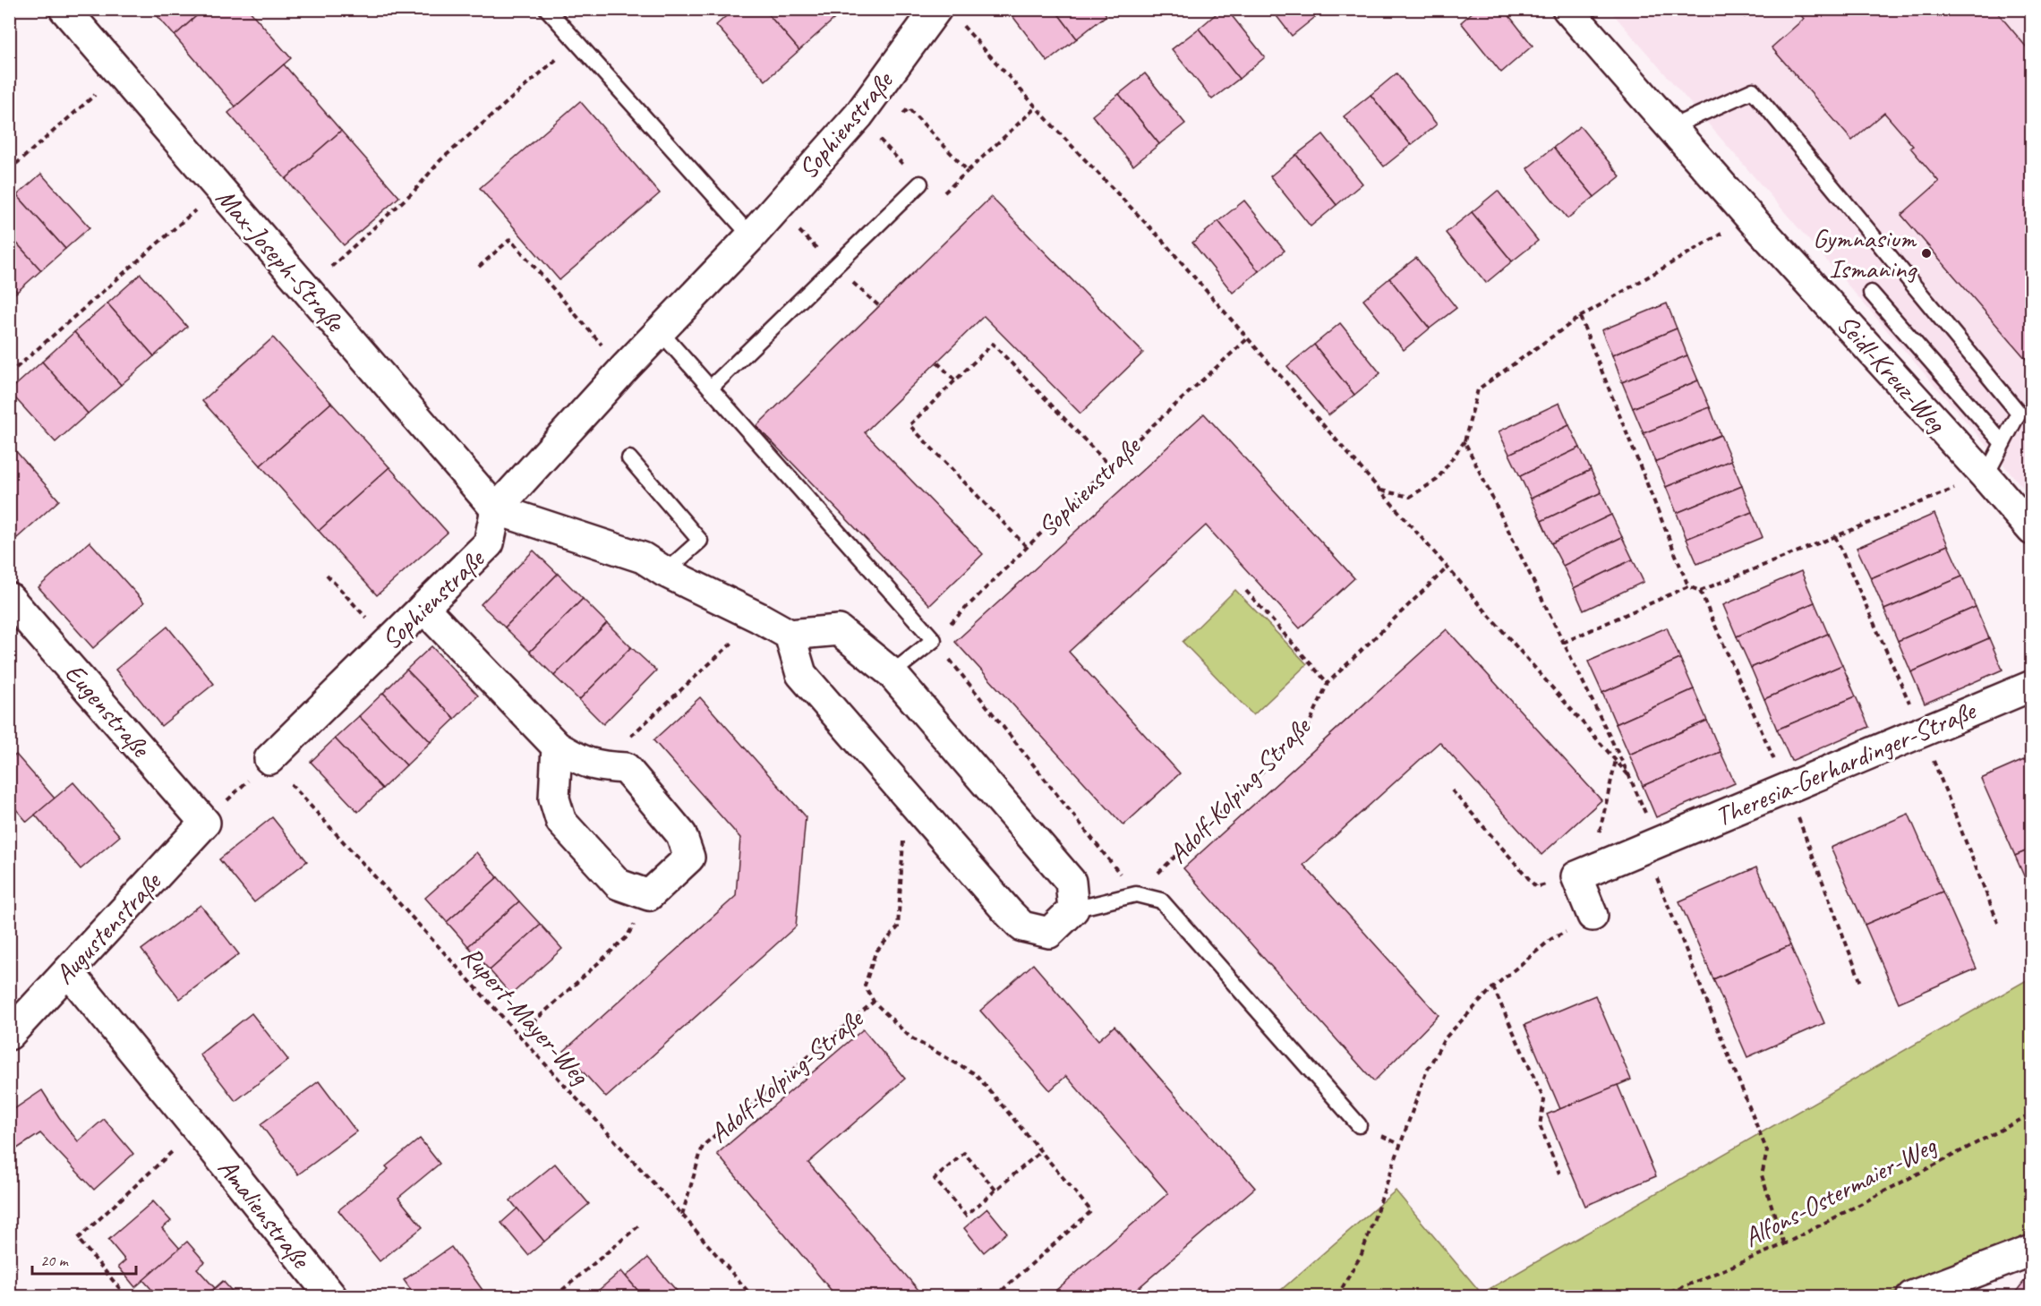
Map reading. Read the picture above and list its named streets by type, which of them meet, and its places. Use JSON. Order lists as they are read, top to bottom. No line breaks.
{"streets":{"street":["Sophienstraße","Max-Joseph-Straße","Seidl-Kreuz-Weg","Eugenstraße","Theresia-Gerhardinger-Straße","Augustenstraße","Amalienstraße"],"lane":["Adolf-Kolping-Straße"],"path":["Rupert-Mayer-Weg","Alfons-Ostermaier-Weg"]},"crossings":[["Sophienstraße","Max-Joseph-Straße"],["Sophienstraße","Rupert-Mayer-Weg"],["Eugenstraße","Augustenstraße"],["Adolf-Kolping-Straße","Rupert-Mayer-Weg"],["Augustenstraße","Amalienstraße"]],"places":["Gymnasium Ismaning"],"scale_bar":"20 m"}
